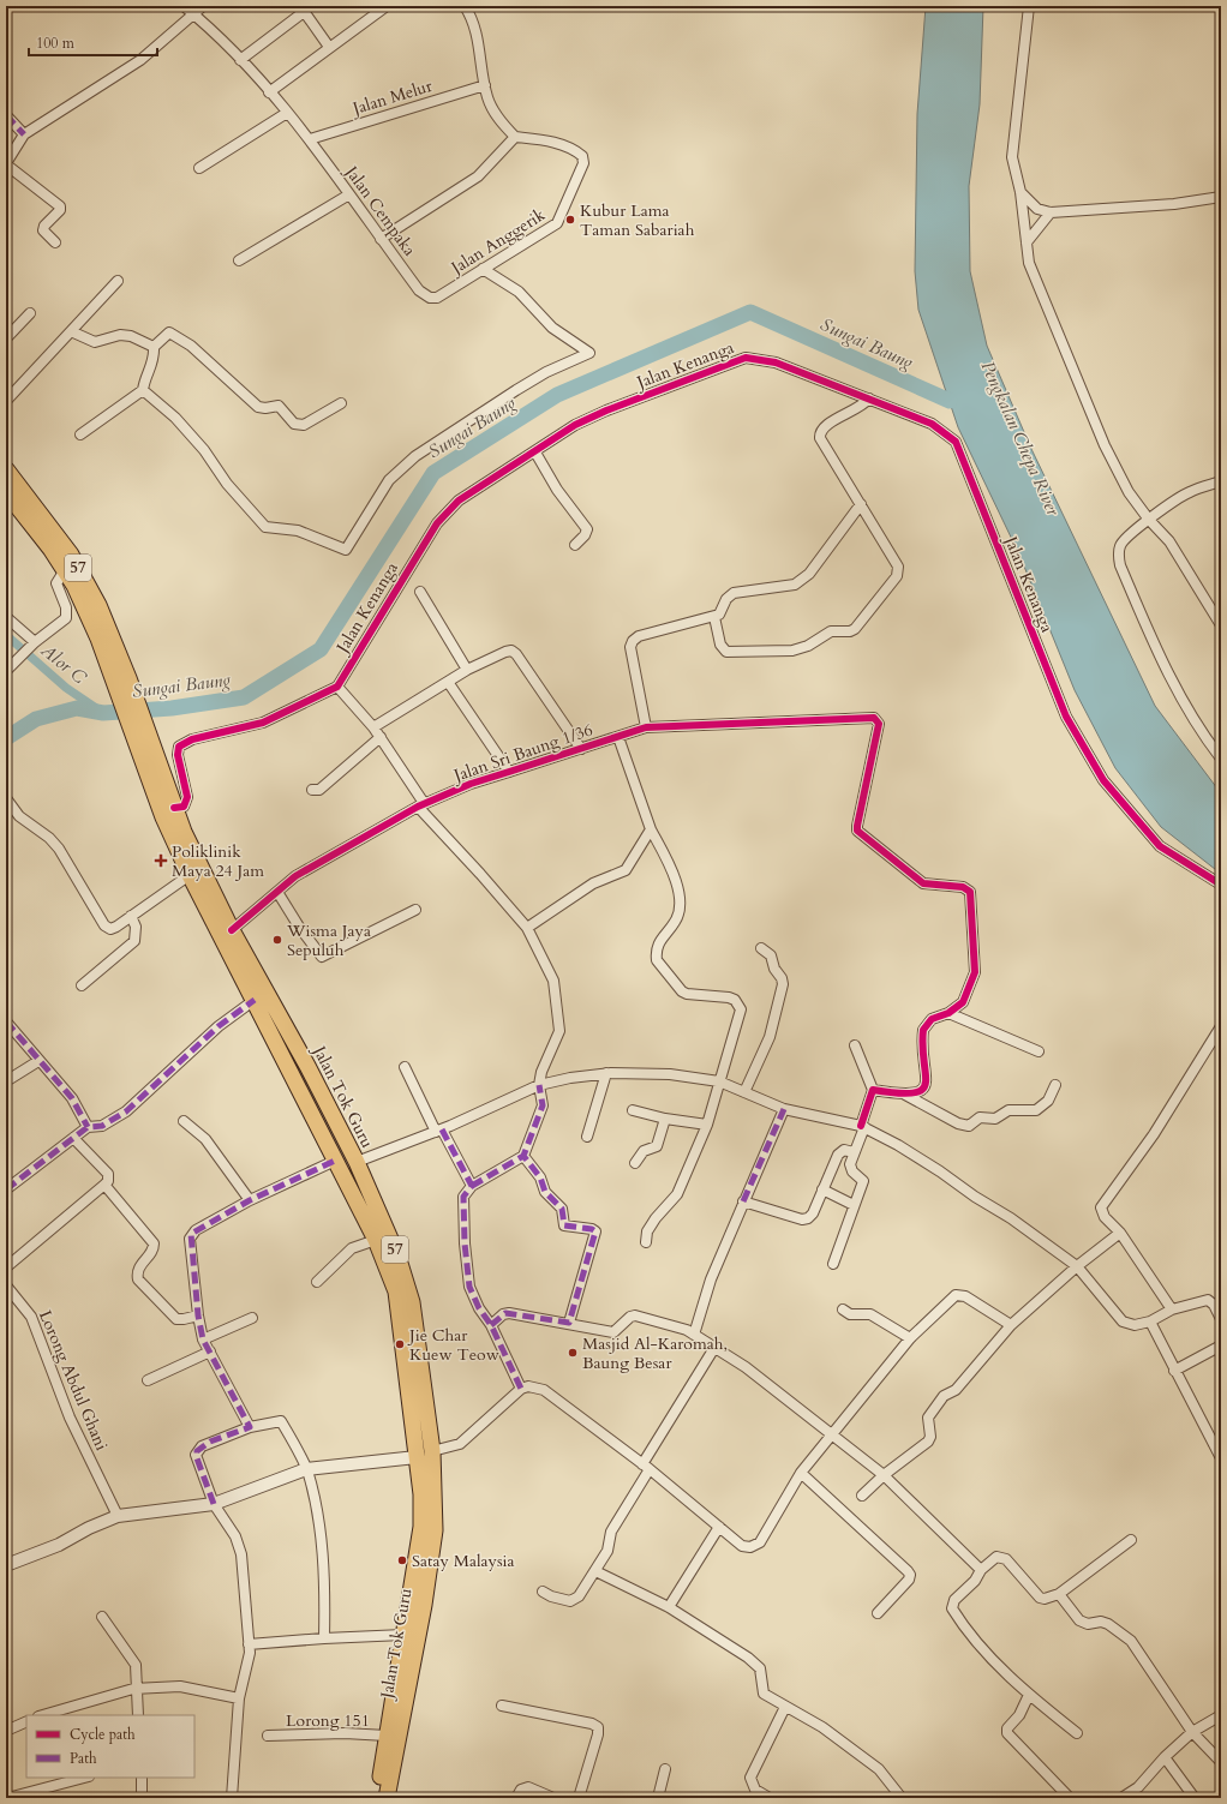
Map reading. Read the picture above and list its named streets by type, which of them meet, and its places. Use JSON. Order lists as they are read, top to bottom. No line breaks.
{"streets":{"main road":["57","Jalan Tok Guru"],"street":["Jalan Melur","Jalan Cempaka","Jalan Anggerik","Jalan Kenanga","Jalan Sri Baung 1/36","Lorong Abdul Ghani","Lorong 151"]},"crossings":[["Jalan Melur","Jalan Cempaka"],["Jalan Cempaka","Jalan Anggerik"],["Jalan Sri Baung 1/36","Jalan Tok Guru"],["Jalan Tok Guru","Lorong 151"]],"water":["Sungai Baung","Pengkalan Chepa River","Alor C"],"places":{"other":["Kubur Lama Taman Sabariah","Wisma Jaya Sepuluh","Jie Char Kuew Teow","Masjid Al-Karomah, Baung Besar","Satay Malaysia"],"health":["Poliklinik Maya 24 Jam"]},"legend":["Cycle path","Path"],"scale_bar":"100 m"}
